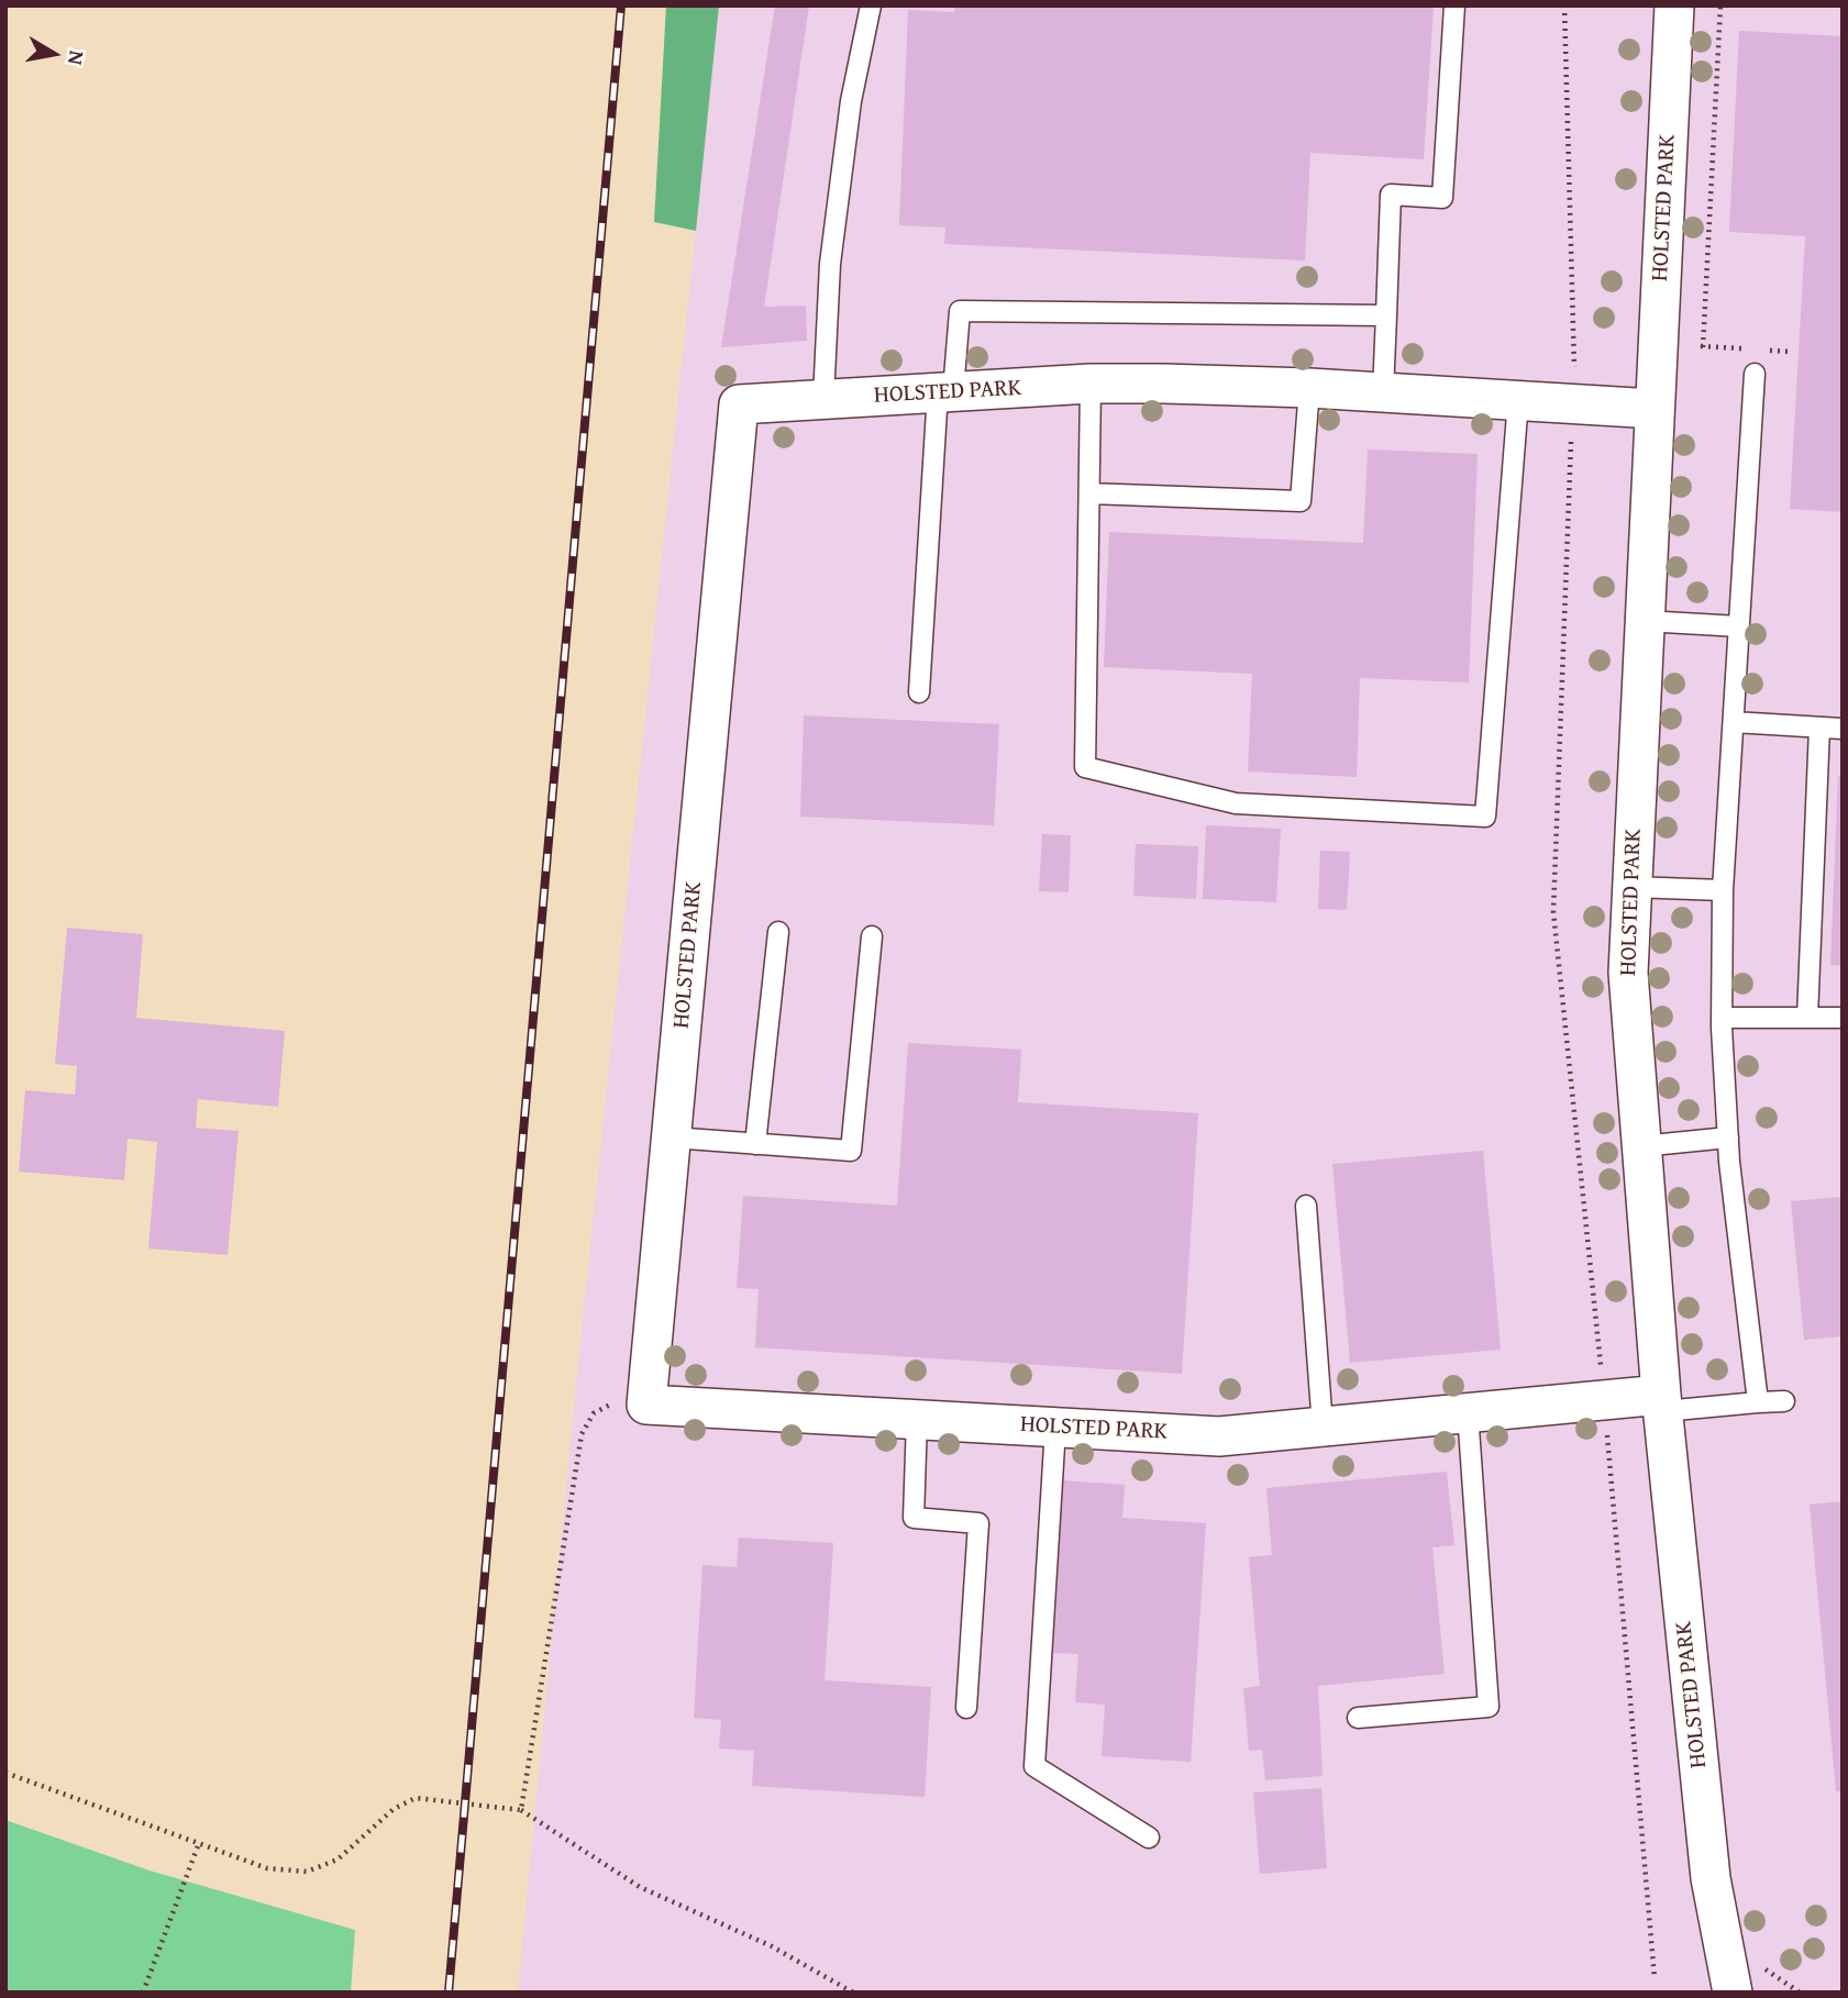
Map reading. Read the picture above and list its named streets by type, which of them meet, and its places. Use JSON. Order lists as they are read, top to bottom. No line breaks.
{"streets":{"street":["HOLSTED PARK"]},"north":"right"}
